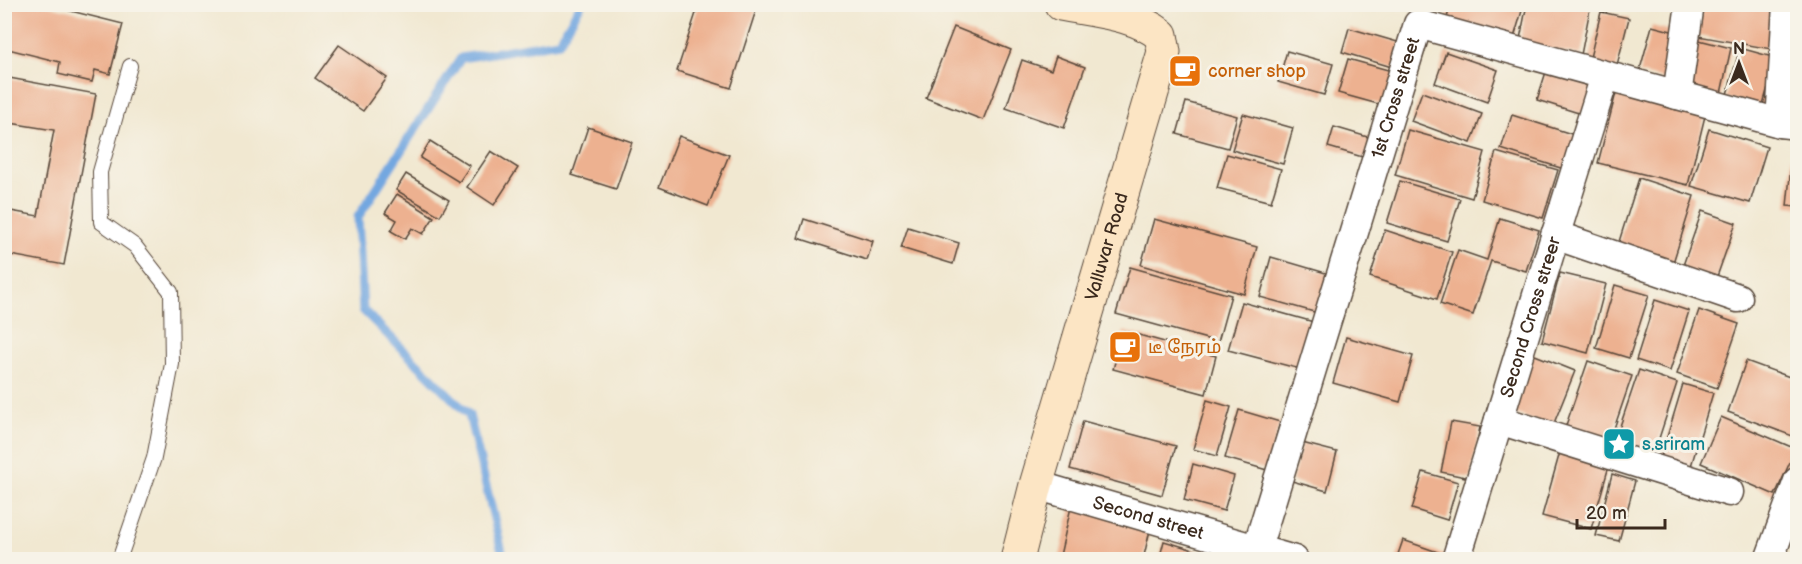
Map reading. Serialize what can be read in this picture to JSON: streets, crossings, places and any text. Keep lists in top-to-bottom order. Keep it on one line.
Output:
{"streets":{"main road":["Valluvar Road"],"street":["1st Cross street","Second Cross streer","Second street"]},"crossings":[["1st Cross street","Second Cross streer"],["1st Cross street","Second street"],["Valluvar Road","Second street"]],"places":{"cafe":["corner shop","டீ நேரம்"],"place":["s.sriram"]},"scale_bar":"20 m","north":"top"}
